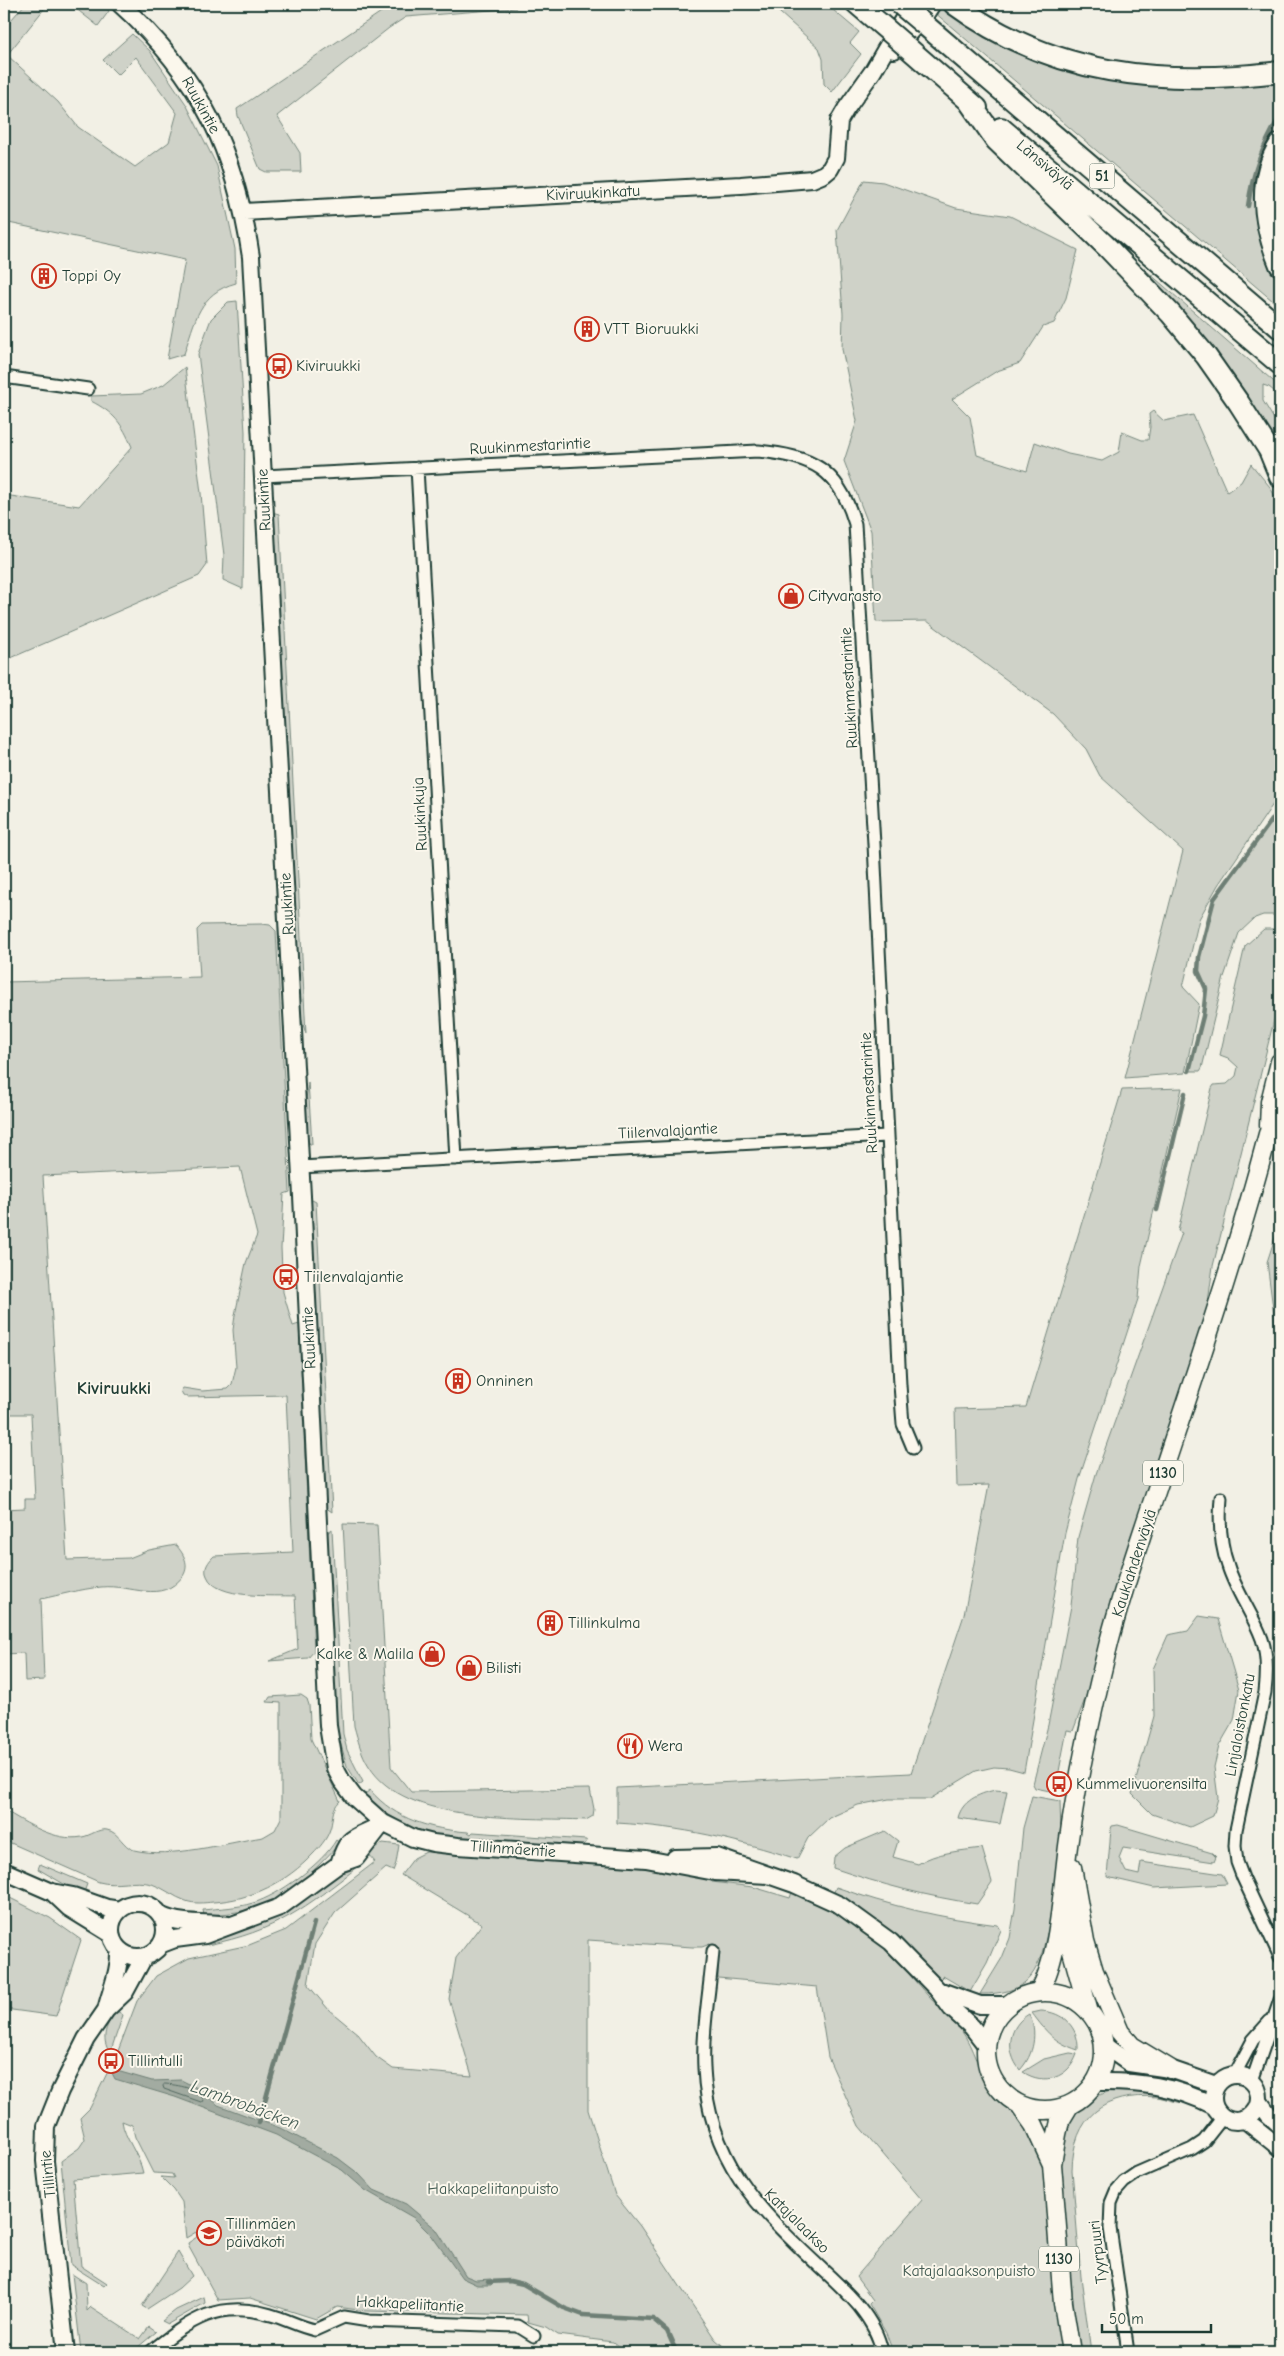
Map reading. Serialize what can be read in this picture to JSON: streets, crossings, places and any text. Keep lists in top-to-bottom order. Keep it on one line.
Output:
{"streets":{"highway":["Länsiväylä","51"],"main road":["1130","Kauklahdenväylä"],"street":["Ruukintie","Kiviruukinkatu","Ruukinmestarintie","Ruukinkuja","Tiilenvalajantie","Linjaloistonkatu","Tillinmäentie","Tillintie","Katajalaakso","Tyyrpuuri","Hakkapeliitantie"]},"crossings":[["Ruukintie","Kiviruukinkatu"],["Ruukintie","Ruukinmestarintie"],["Ruukintie","Tiilenvalajantie"],["Ruukintie","Tillinmäentie"],["Ruukinmestarintie","Ruukinkuja"],["Ruukinmestarintie","Tiilenvalajantie"],["Ruukinkuja","Tiilenvalajantie"],["1130","Kauklahdenväylä"],["1130","Tillinmäentie"],["Kauklahdenväylä","Tillinmäentie"]],"districts":["Kiviruukki"],"water":["Lambrobäcken"],"parks":["Hakkapeliitanpuisto","Katajalaaksonpuisto"],"places":{"building":["Toppi Oy","VTT Bioruukki","Onninen","Tillinkulma"],"bus stop":["Kiviruukki","Tiilenvalajantie","Kummelivuorensilta","Tillintulli"],"shop":["Cityvarasto","Kalke & Malila","Bilisti"],"restaurant":["Wera"],"school or university":["Tillinmäen päiväkoti"]},"scale_bar":"50 m"}
